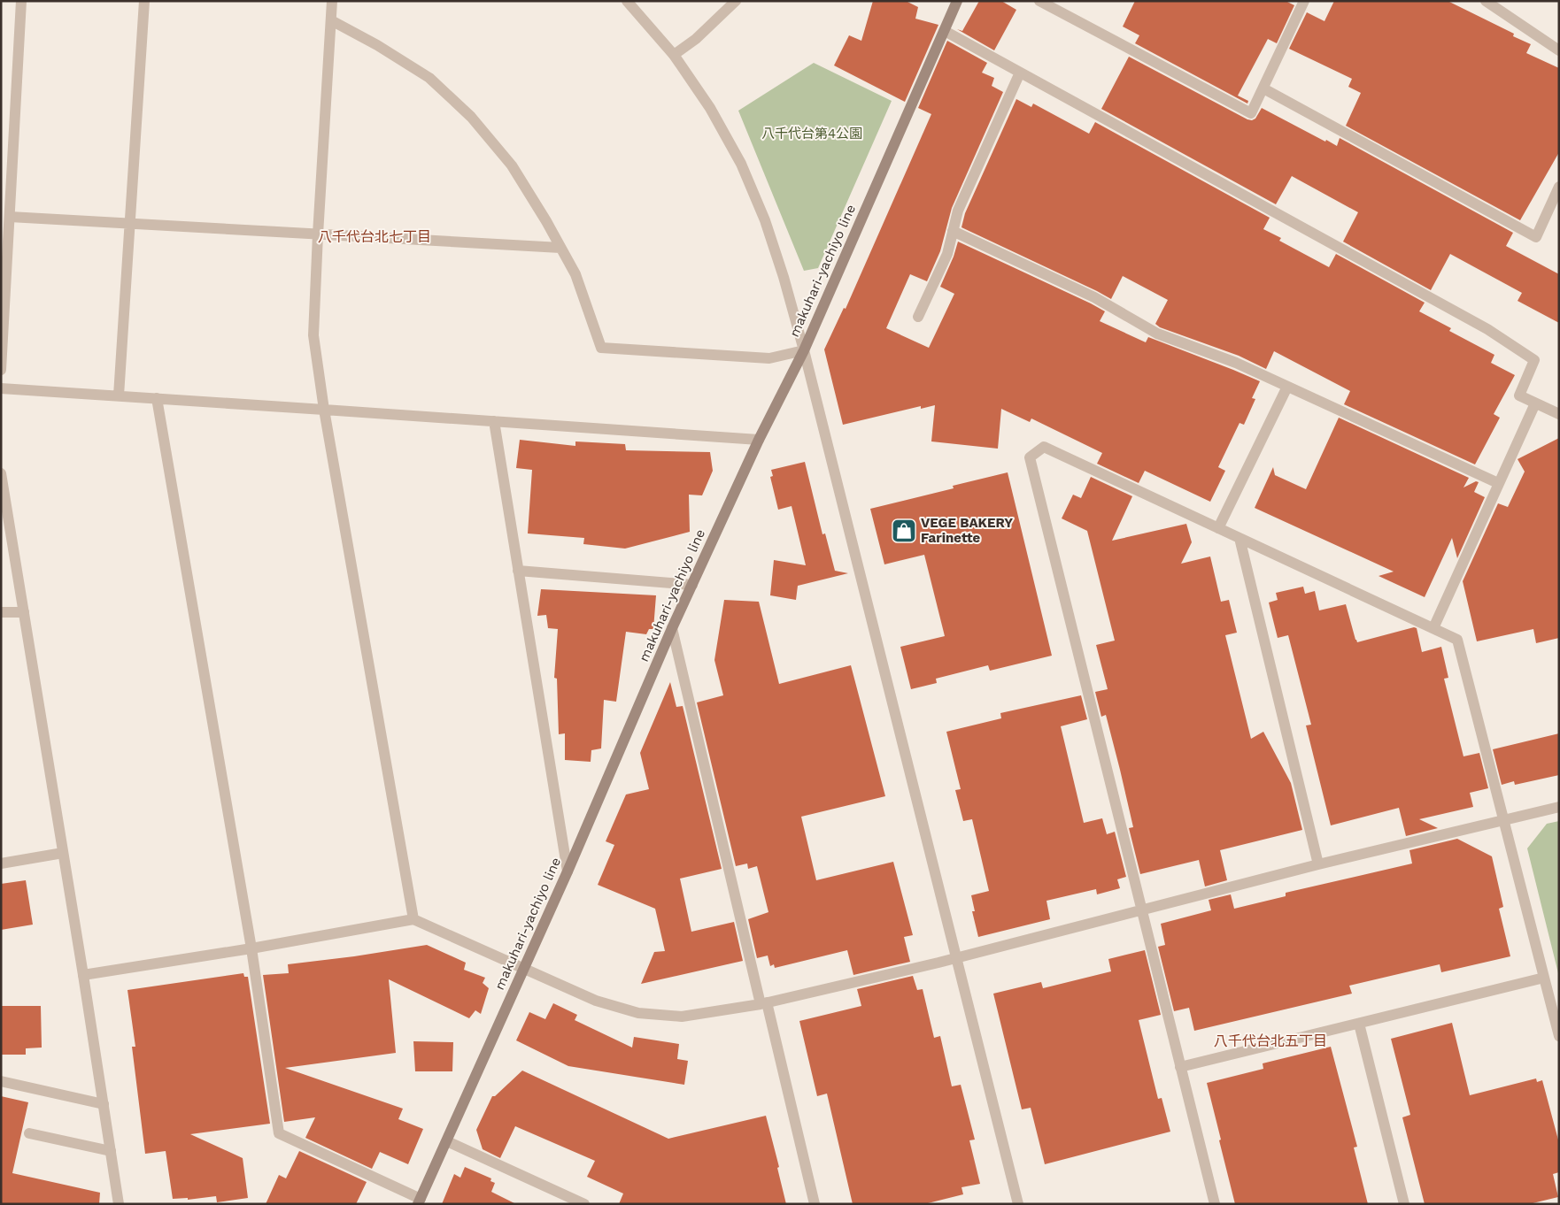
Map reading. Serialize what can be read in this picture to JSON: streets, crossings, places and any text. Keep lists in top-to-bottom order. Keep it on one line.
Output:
{"streets":{"main road":["makuhari-yachiyo line"]},"districts":["八千代台北七丁目","八千代台北五丁目"],"parks":["八千代台第4公園"],"places":{"shop":["VEGE BAKERY Farinette"]}}
